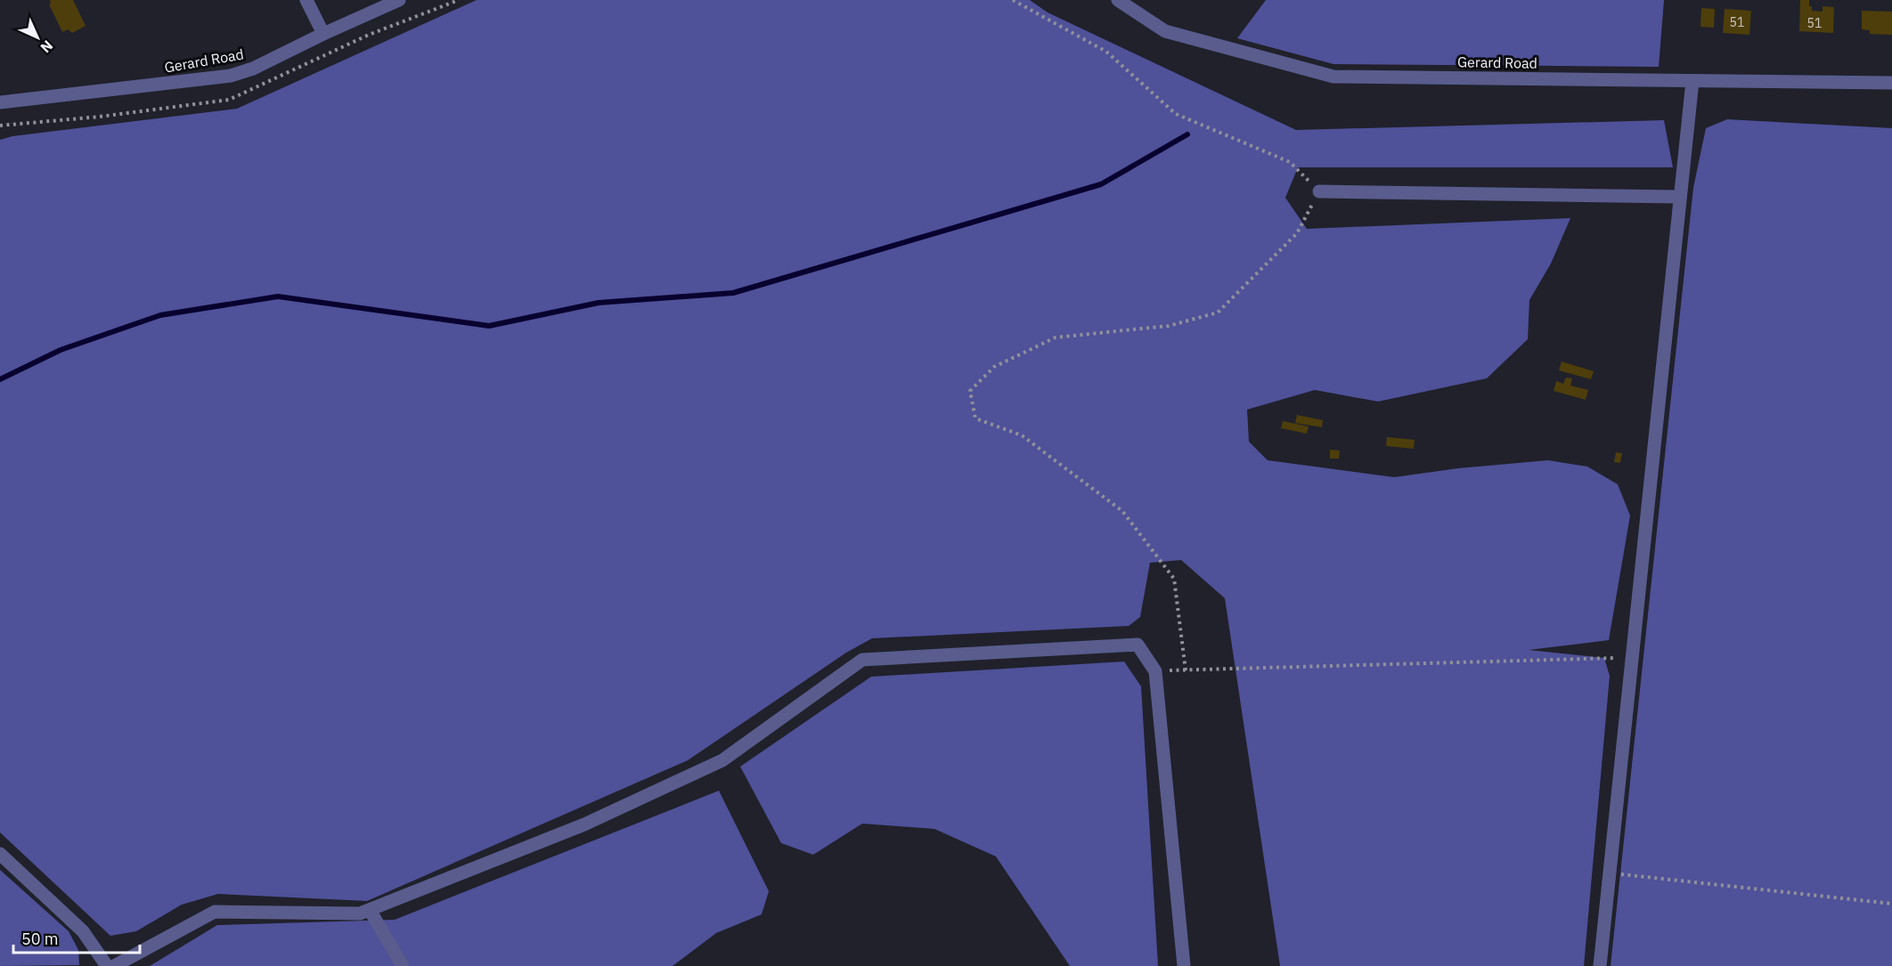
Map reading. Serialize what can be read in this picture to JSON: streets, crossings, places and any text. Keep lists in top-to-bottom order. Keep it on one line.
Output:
{"streets":{"street":["Gerard Road"]},"house_numbers":["51","51"],"scale_bar":"50 m","north":"bottom right"}
